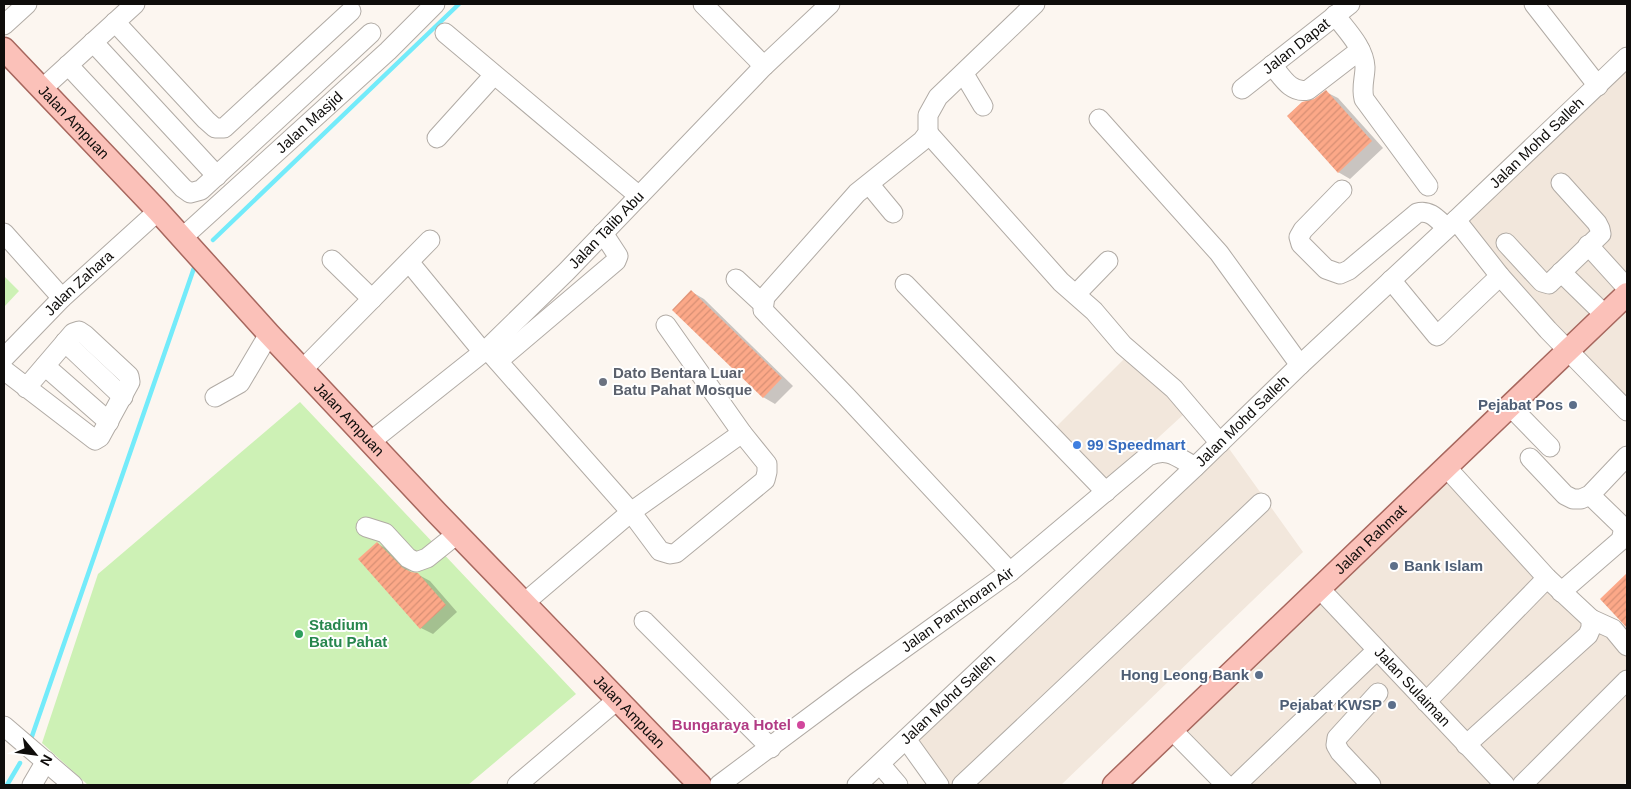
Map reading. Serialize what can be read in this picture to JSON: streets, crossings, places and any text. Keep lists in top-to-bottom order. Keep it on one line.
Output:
{"streets":{"main road":["Jalan Ampuan","Jalan Rahmat"],"street":["Jalan Dapat","Jalan Masjid","Jalan Mohd Salleh","Jalan Talib Abu","Jalan Zahara","Jalan Panchoran Air","Jalan Sulaiman"]},"crossings":[["Jalan Masjid","Jalan Ampuan"],["Jalan Ampuan","Jalan Talib Abu"],["Jalan Ampuan","Jalan Zahara"],["Jalan Mohd Salleh","Jalan Panchoran Air"],["Jalan Rahmat","Jalan Sulaiman"]],"places":["Dato Bentara Luar Batu Pahat Mosque","Pejabat Pos","99 Speedmart","Bank Islam","Stadium Batu Pahat","Hong Leong Bank","Pejabat KWSP","Bungaraya Hotel"],"north":"bottom right"}
